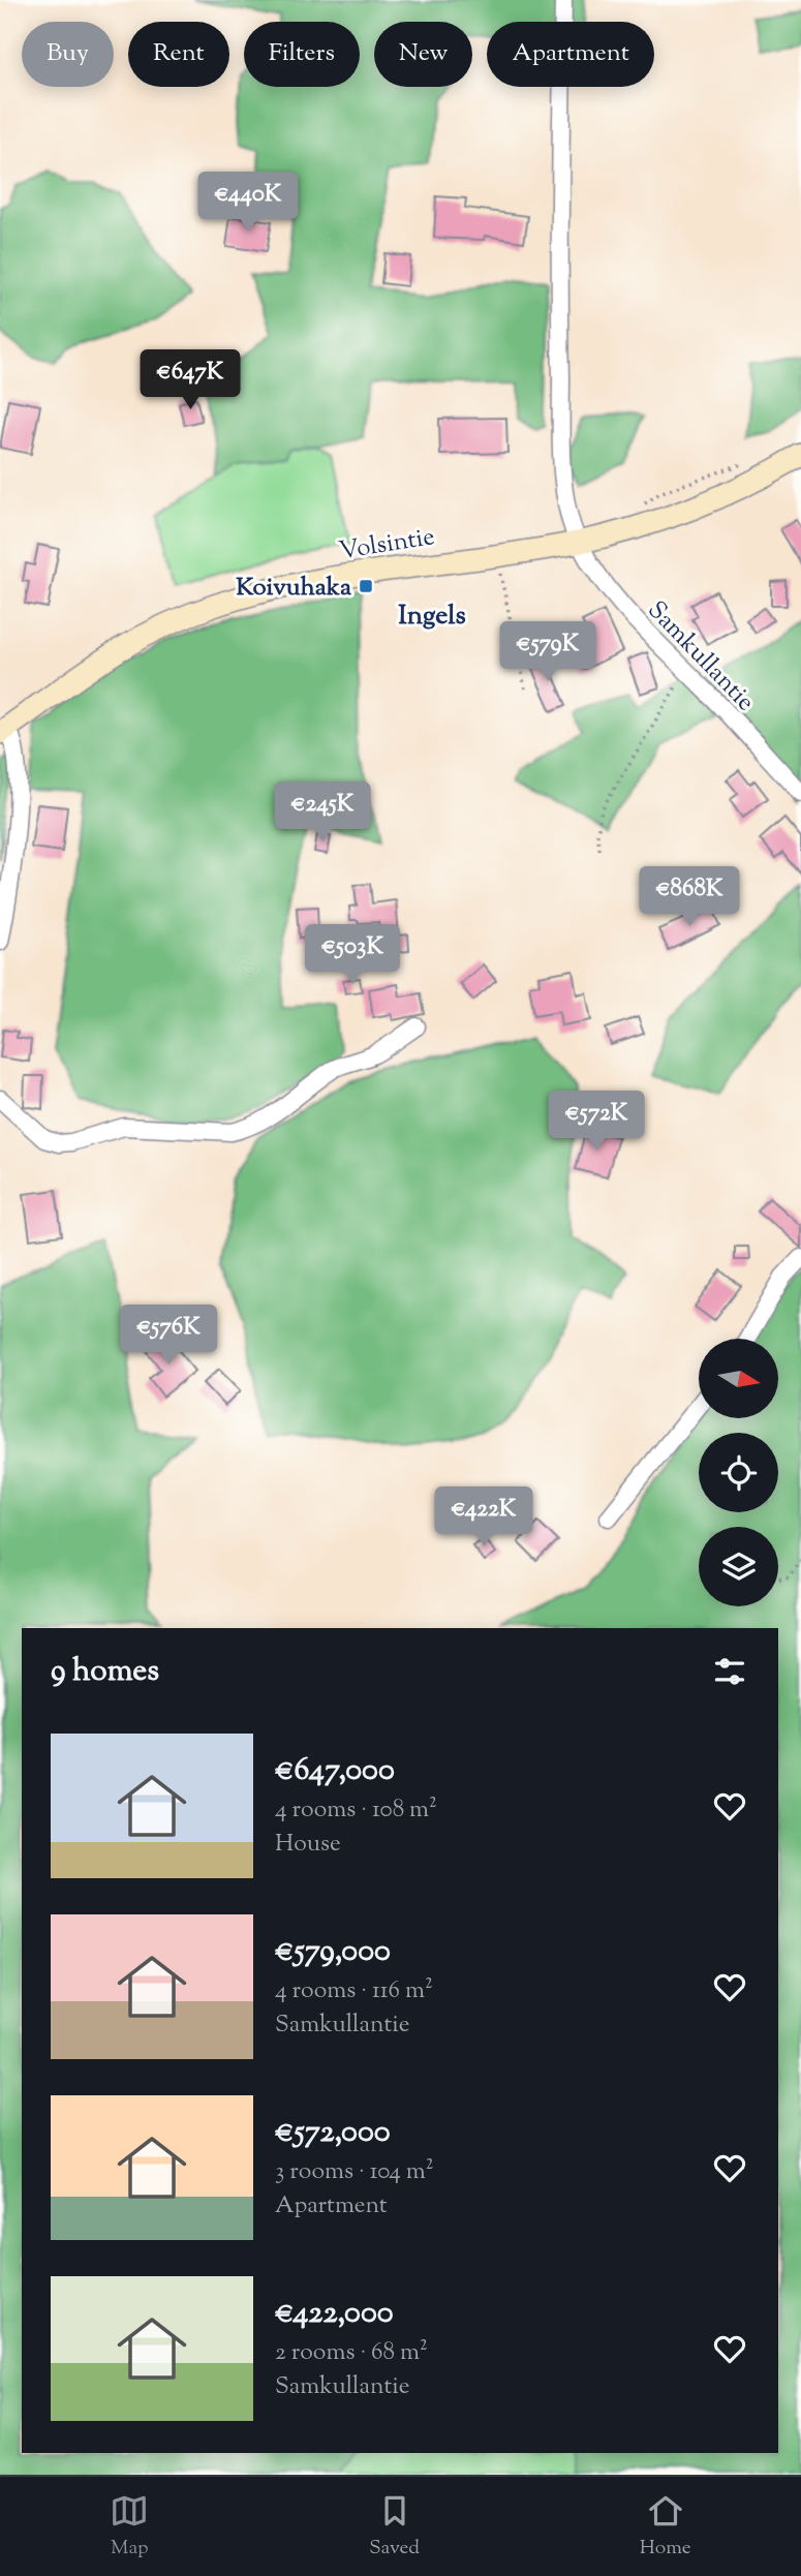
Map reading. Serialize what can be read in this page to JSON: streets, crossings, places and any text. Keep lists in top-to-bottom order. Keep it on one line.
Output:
{"streets":{"street":["Volsintie","Samkullantie"]},"crossings":[["Volsintie","Samkullantie"]],"districts":["Ingels"],"places":{"transit":["Koivuhaka"]},"north":"right","page":{"chip":["Buy","Rent","Filters","New","Apartment"],"price":["€440K","€647K","€579K","€245K","€868K","€503K","€572K","€576K","€422K"],"heading":"9 homes","list":[{"name":"€647,000","note":"4 rooms · 108 m² · House"},{"name":"€579,000","note":"4 rooms · 116 m² · Samkullantie"},{"name":"€572,000","note":"3 rooms · 104 m² · Apartment"},{"name":"€422,000","note":"2 rooms · 68 m² · Samkullantie"}],"tabs":["Map","Saved","Home"]}}
